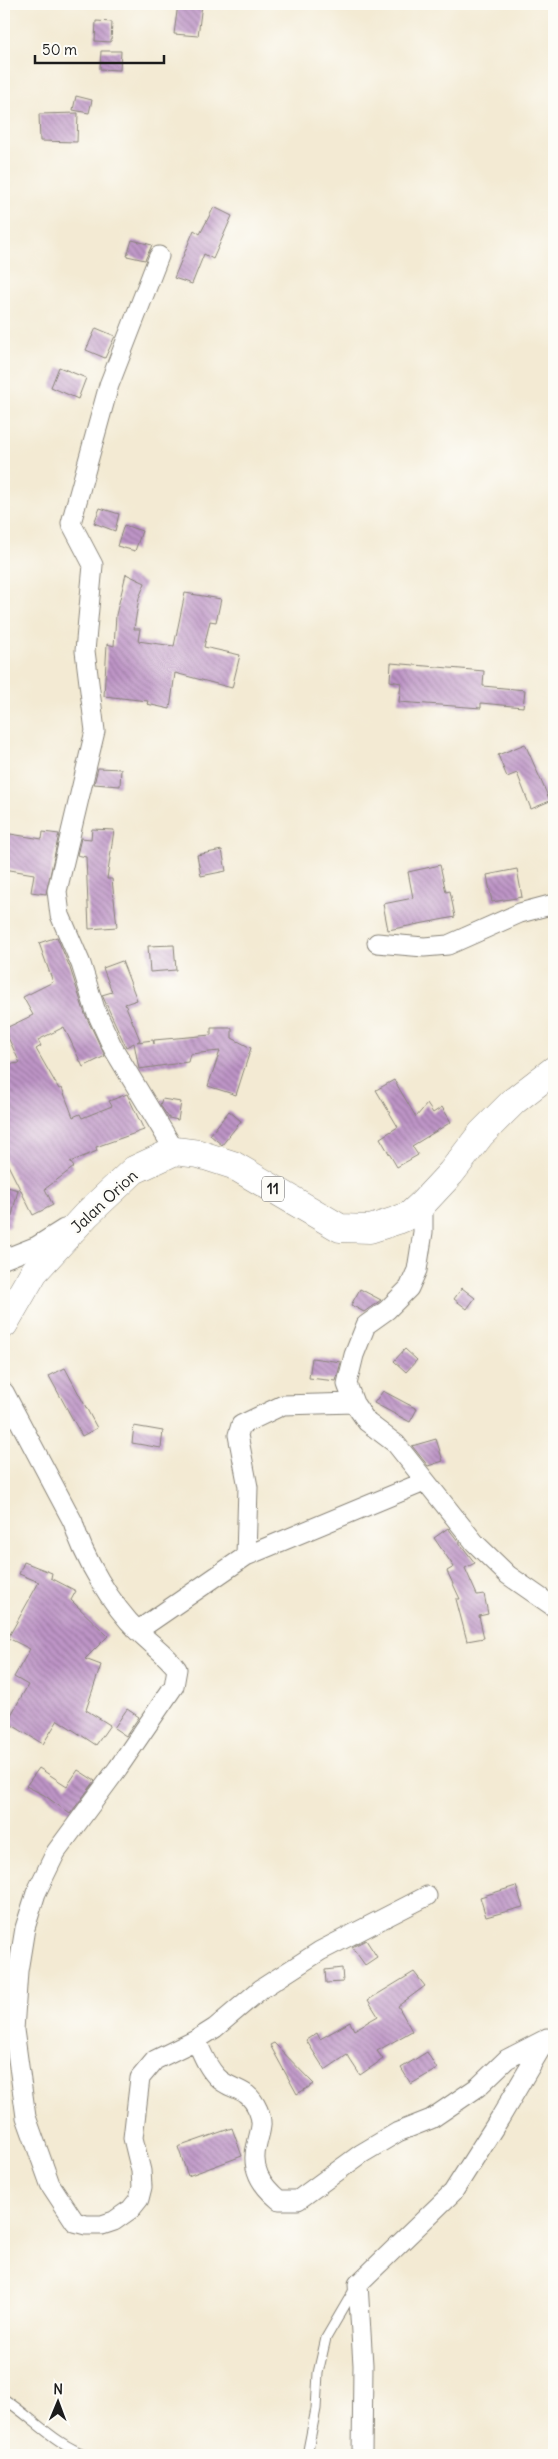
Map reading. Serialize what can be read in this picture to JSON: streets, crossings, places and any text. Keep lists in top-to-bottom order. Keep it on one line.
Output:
{"streets":{"highway":["11","Jalan Orion"]},"crossings":[["11","Jalan Orion"]],"scale_bar":"50 m","north":"top"}
